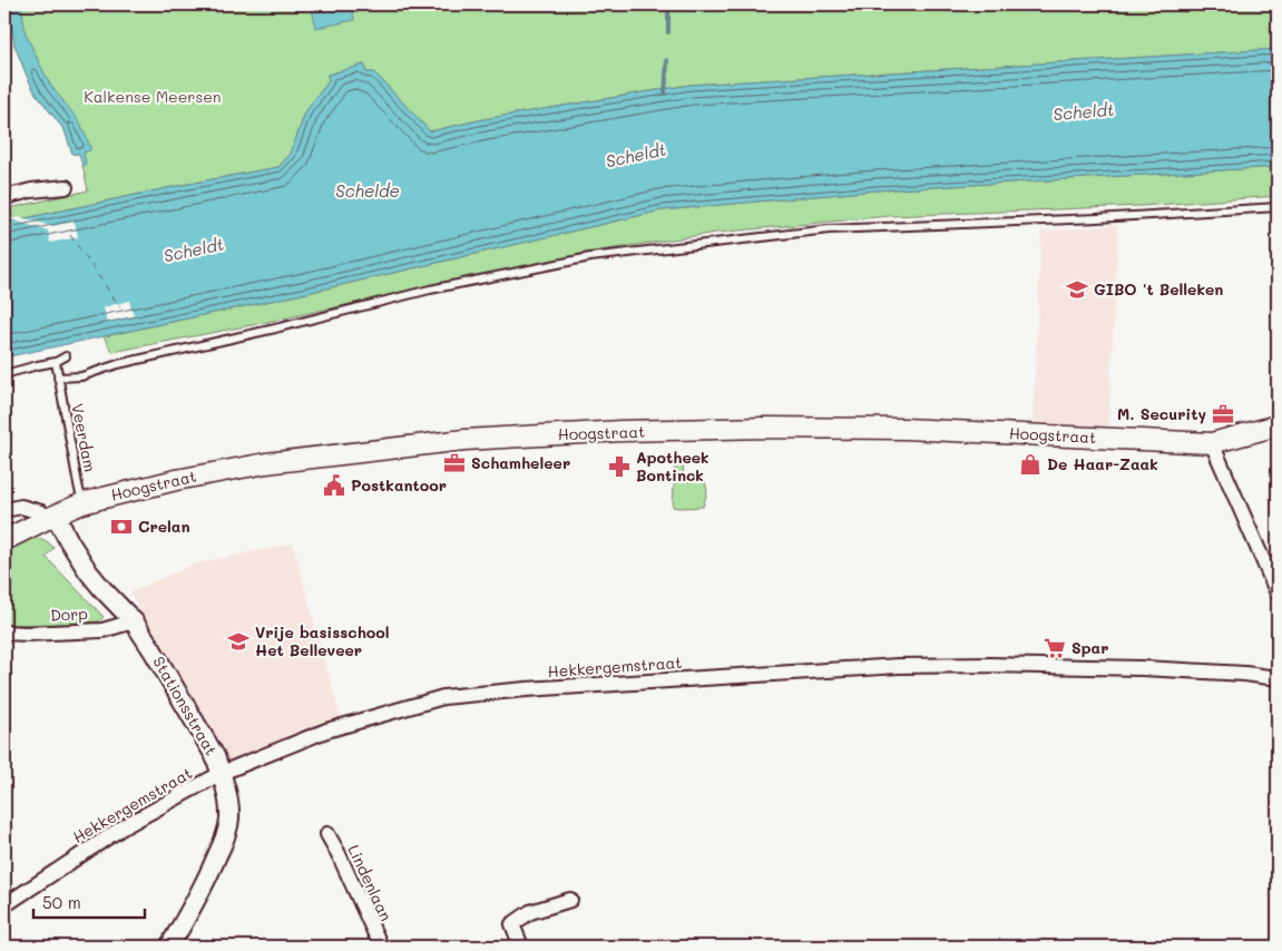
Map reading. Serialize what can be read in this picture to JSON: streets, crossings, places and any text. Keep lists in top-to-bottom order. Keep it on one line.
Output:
{"streets":{"main road":["Hoogstraat"],"street":["Dorp","Hekkergemstraat","Stationsstraat","Lindenlaan"],"lane":["Veerdam"]},"crossings":[["Hoogstraat","Veerdam"],["Hoogstraat","Stationsstraat"],["Dorp","Stationsstraat"],["Hekkergemstraat","Stationsstraat"]],"water":["Scheldt","Schelde"],"parks":["Kalkense Meersen"],"places":{"school or university":["GIBO 't Belleken","Vrije basisschool Het Belleveer"],"office":["M. Security","Schamheleer"],"shop":["De Haar-Zaak"],"pharmacy":["Apotheek Bontinck"],"public building":["Postkantoor"],"bank":["Crelan"],"supermarket":["Spar"]},"scale_bar":"50 m"}
